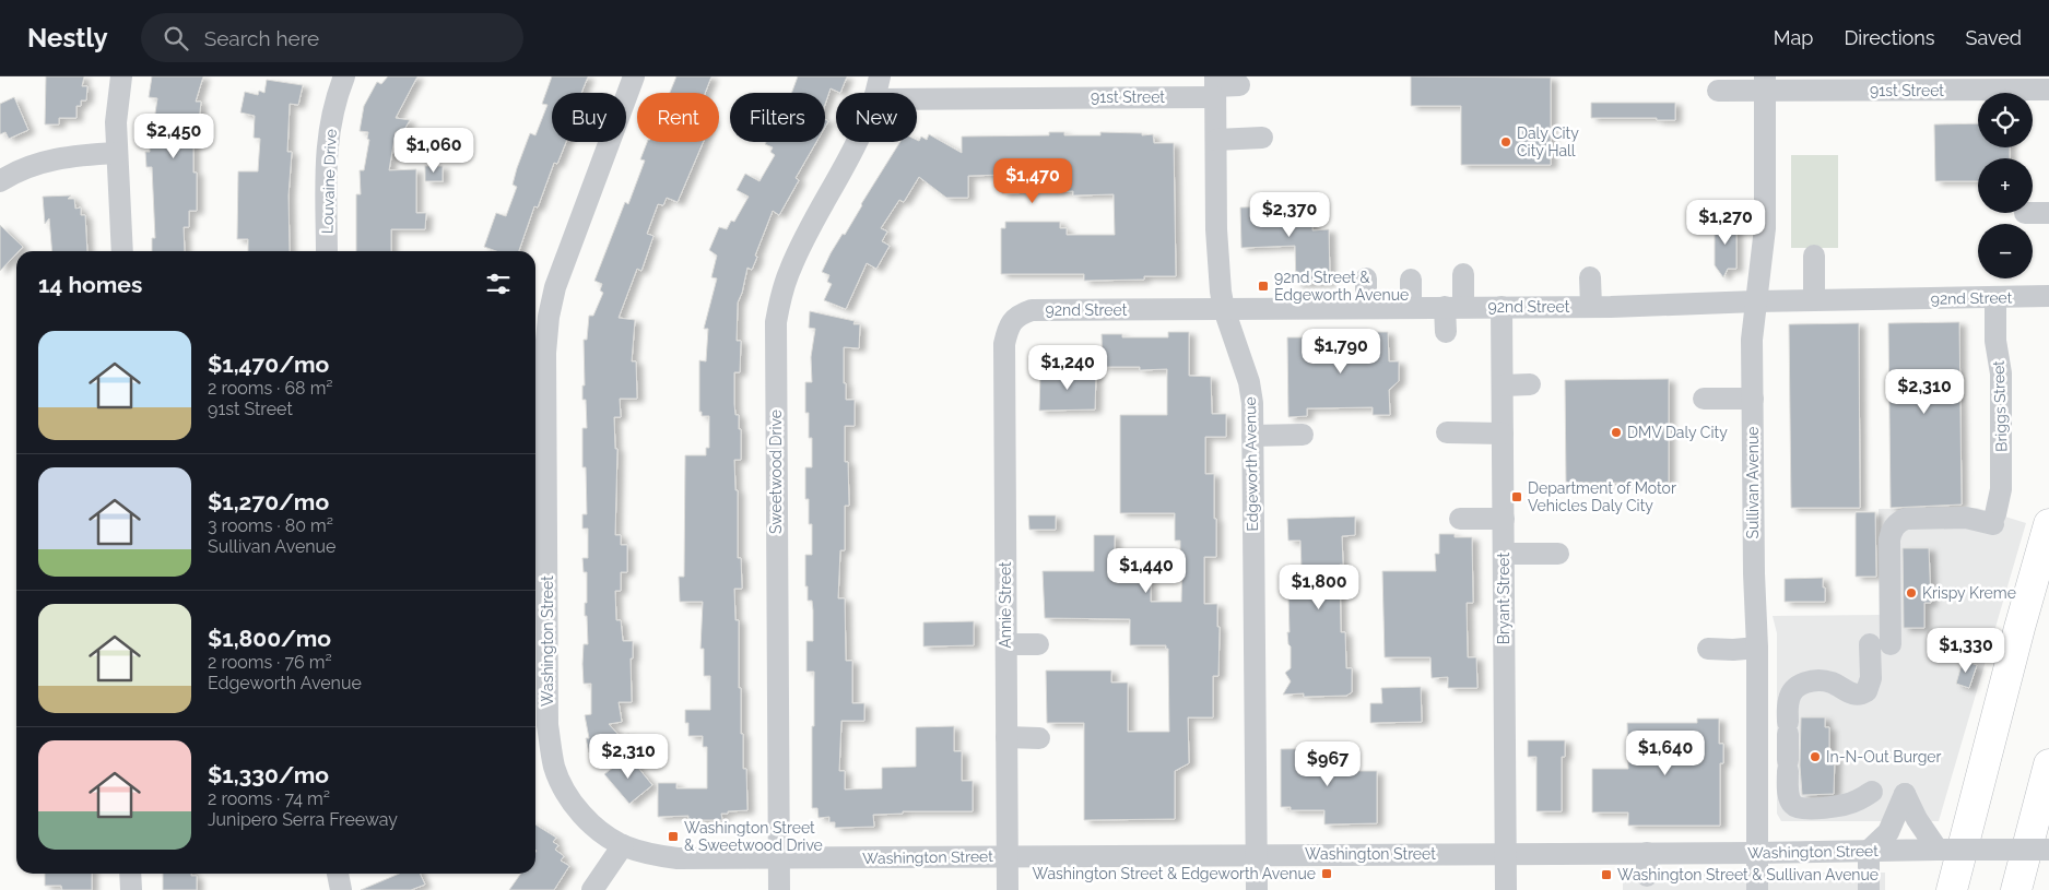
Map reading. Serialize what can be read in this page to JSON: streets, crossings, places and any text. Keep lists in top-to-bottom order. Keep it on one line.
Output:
{"streets":{"street":["91st Street","Louvaine Drive","92nd Street","Briggs Street","Edgeworth Avenue","Sweetwood Drive","Sullivan Avenue","Bryant Street","Annie Street","Washington Street"]},"crossings":[["91st Street","Edgeworth Avenue"],["91st Street","Sullivan Avenue"],["92nd Street","Briggs Street"],["92nd Street","Edgeworth Avenue"],["92nd Street","Sullivan Avenue"],["92nd Street","Bryant Street"],["92nd Street","Annie Street"],["Edgeworth Avenue","Washington Street"],["Sweetwood Drive","Washington Street"],["Sullivan Avenue","Washington Street"],["Bryant Street","Washington Street"],["Annie Street","Washington Street"]],"places":{"other":["Daly City City Hall","DMV Daly City","Krispy Kreme","In-N-Out Burger"],"transit":["92nd Street & Edgeworth Avenue","Department of Motor Vehicles Daly City","Washington Street & Sweetwood Drive","Washington Street & Edgeworth Avenue","Washington Street & Sullivan Avenue"]},"page":{"header":"Nestly","search":"Search here","nav":["Map","Directions","Saved"],"map_buttons":["+","−"],"chip":["Buy","Rent","Filters","New"],"price":["$2,450","$1,060","$1,470","$2,370","$1,270","$1,790","$1,240","$2,310","$1,440","$1,800","$1,330","$1,640","$2,310","$967"],"heading":"14 homes","list":[{"name":"$1,470/mo","note":"2 rooms · 68 m² · 91st Street"},{"name":"$1,270/mo","note":"3 rooms · 80 m² · Sullivan Avenue"},{"name":"$1,800/mo","note":"2 rooms · 76 m² · Edgeworth Avenue"},{"name":"$1,330/mo","note":"2 rooms · 74 m² · Junipero Serra Freeway"}]}}
